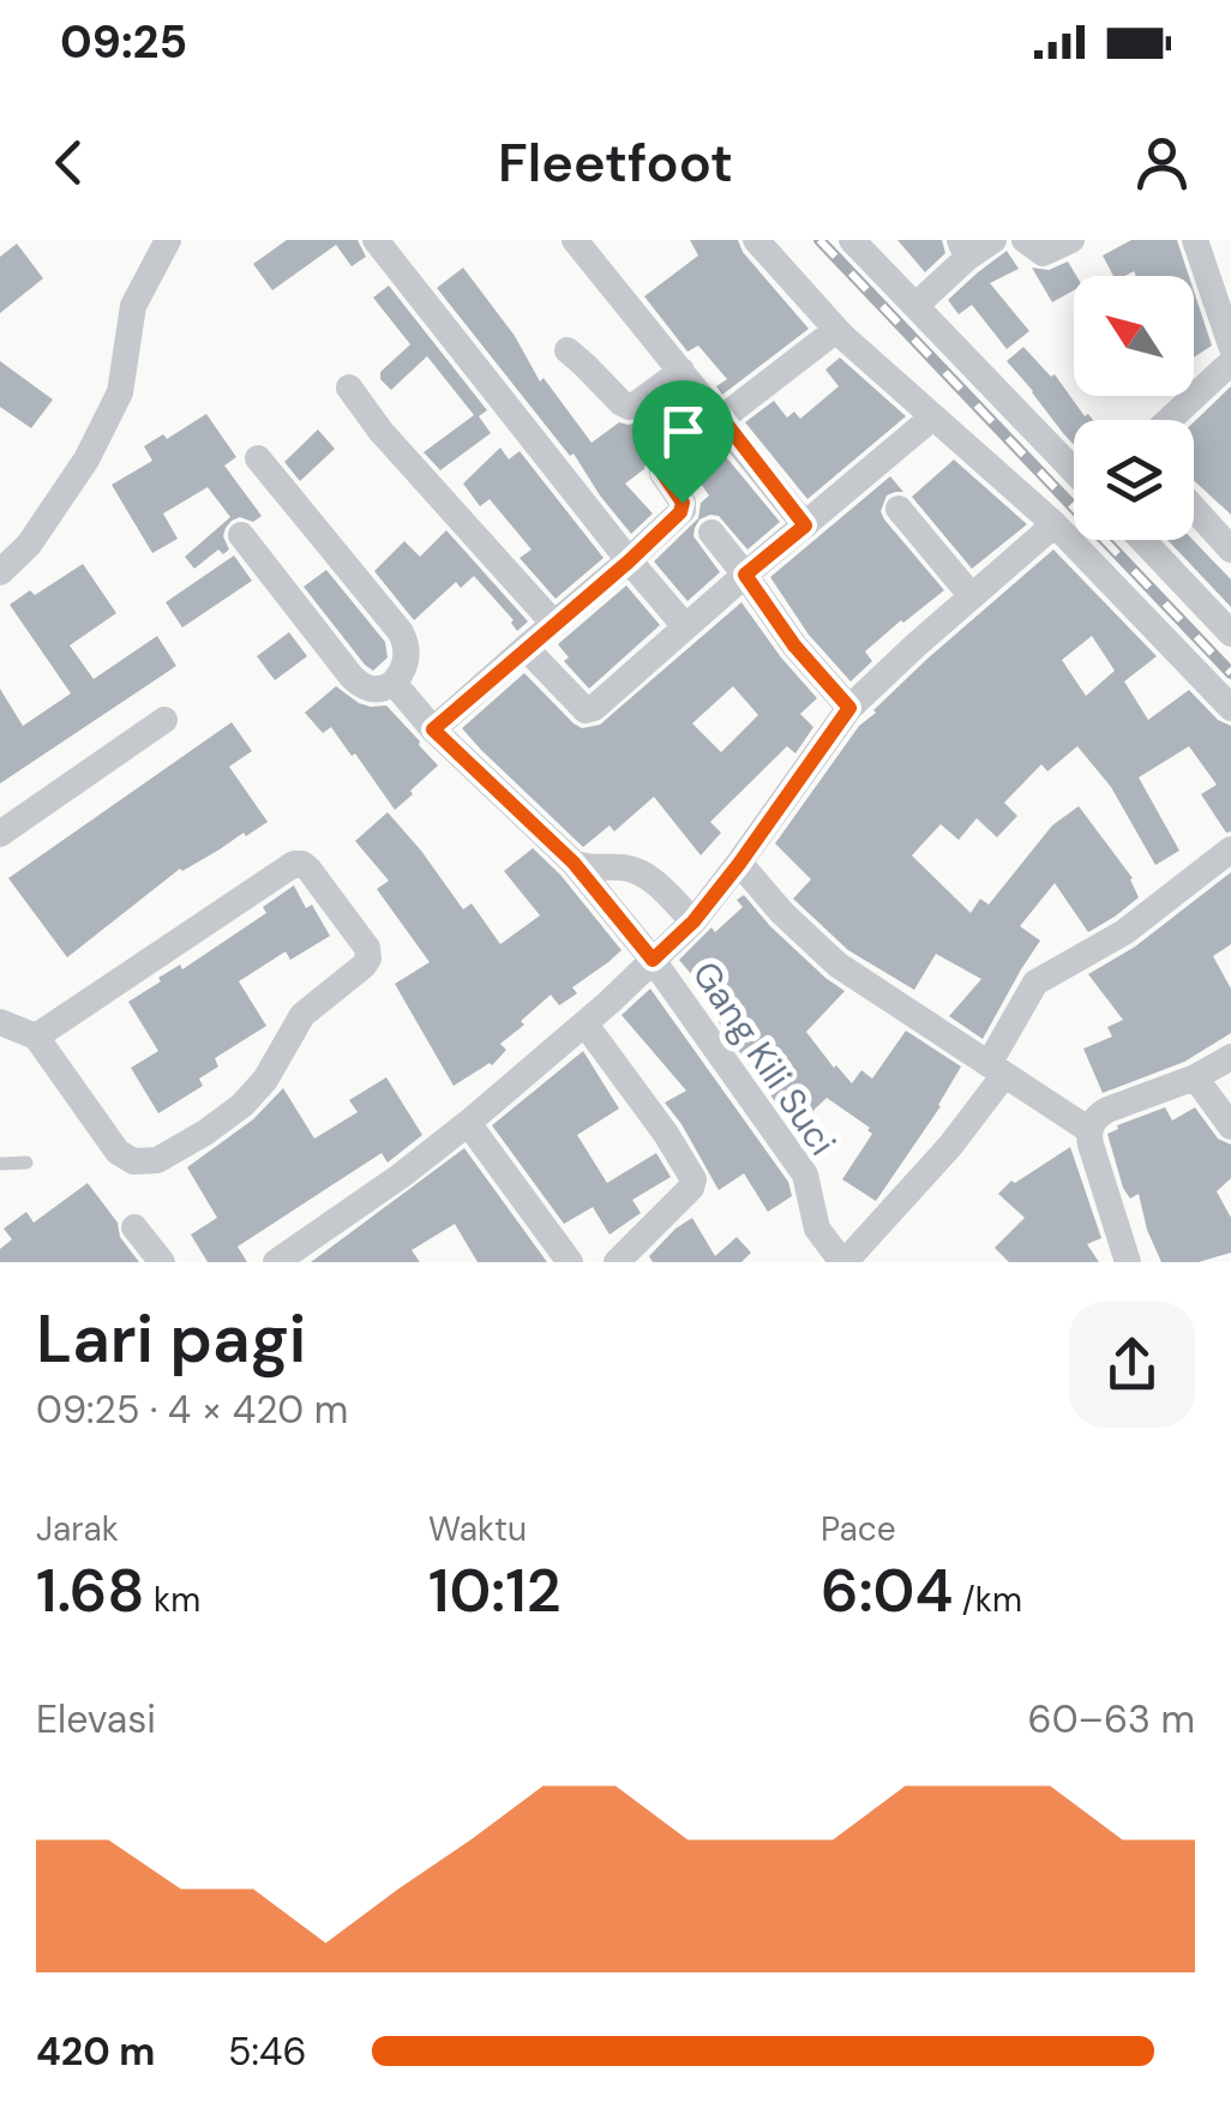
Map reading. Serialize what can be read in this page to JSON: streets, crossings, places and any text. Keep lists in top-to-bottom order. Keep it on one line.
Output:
{"streets":{"street":["Gang Kili Suci"]},"north":"top left","page":{"status":"09:25","header":"Fleetfoot","heading":["Lari pagi","09:25 · 4 × 420 m"],"stats":[["Jarak","1.68 km"],["Waktu","10:12"],["Pace","6:04 /km"]],"chart":["Elevasi","60–63 m"],"list":[{"name":"420 m","note":"5:46"}]}}
